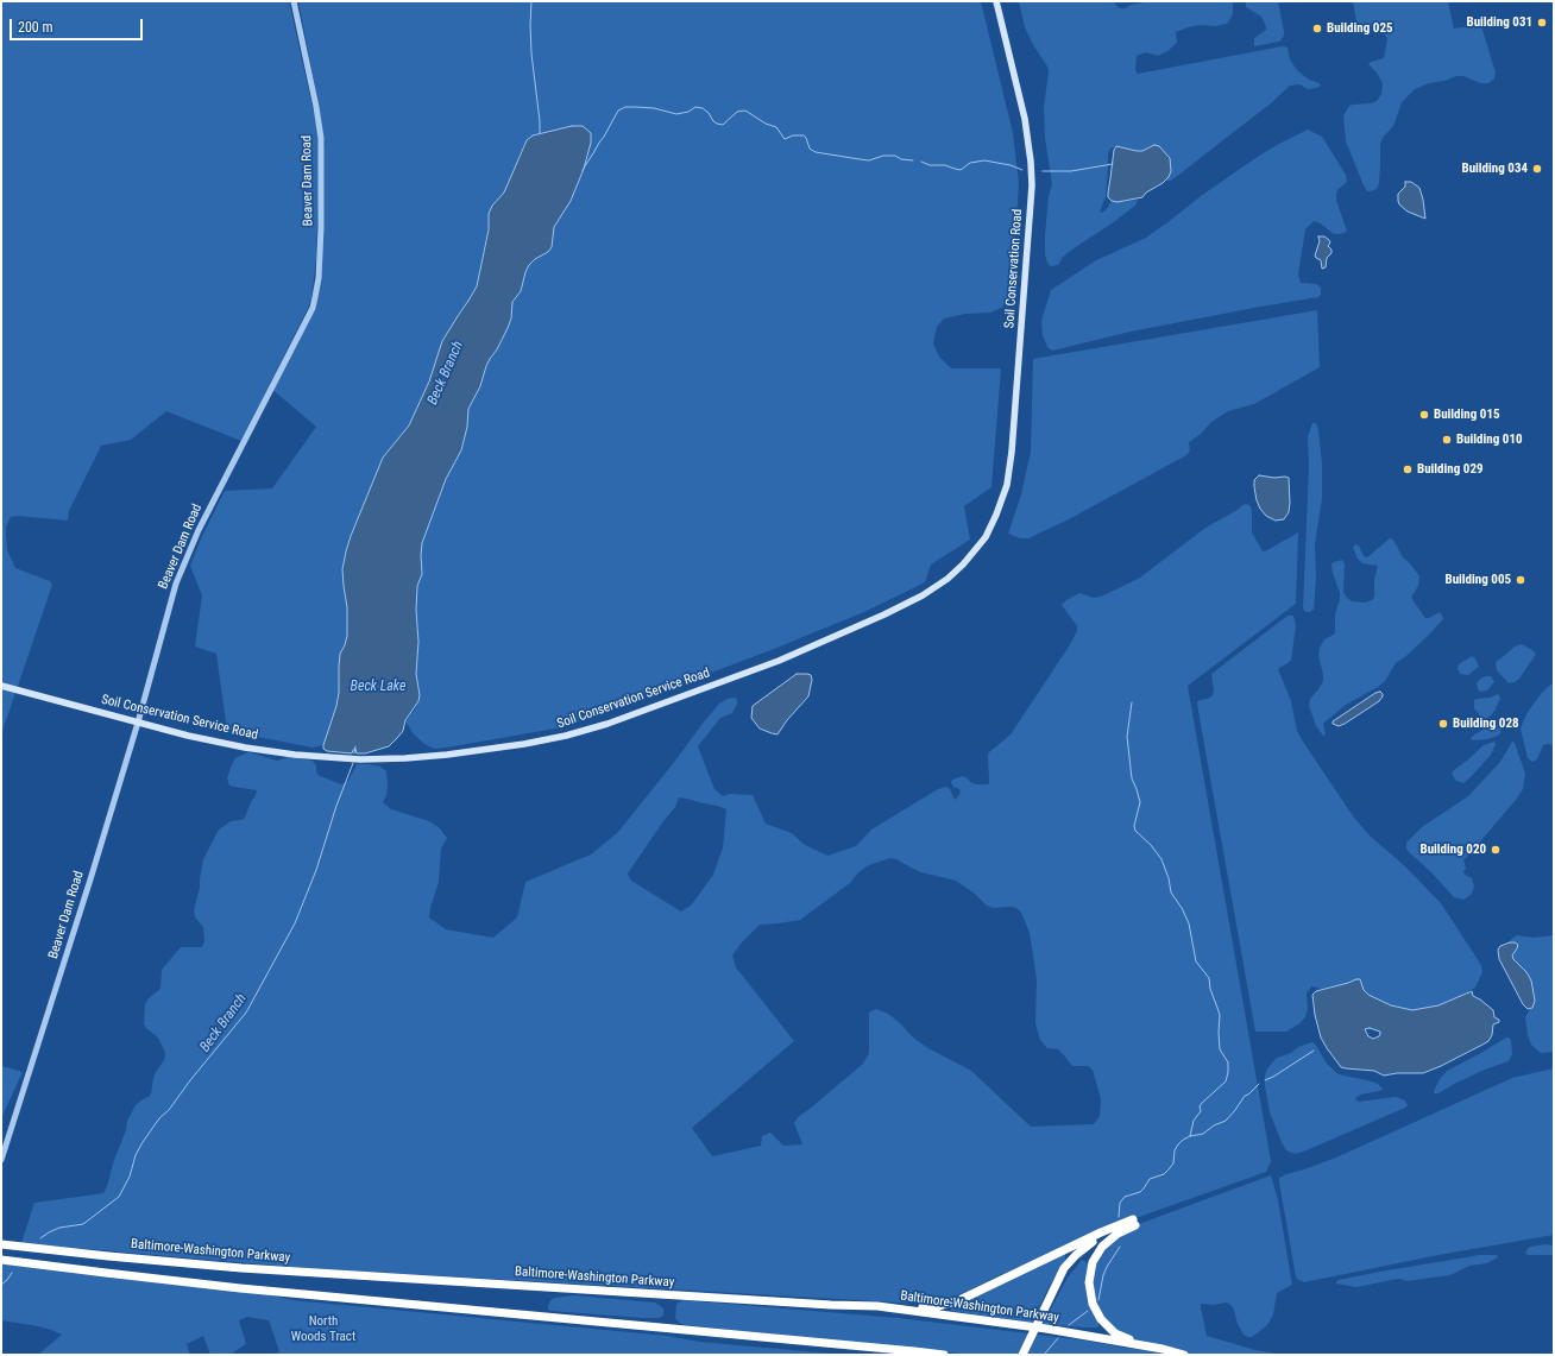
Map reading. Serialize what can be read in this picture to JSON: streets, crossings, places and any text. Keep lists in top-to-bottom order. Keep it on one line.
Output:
{"streets":{"highway":["Baltimore-Washington Parkway"],"main road":["Soil Conservation Road","Soil Conservation Service Road"],"street":["Beaver Dam Road"]},"crossings":[["Beaver Dam Road","Soil Conservation Service Road"],["Soil Conservation Road","Soil Conservation Service Road"]],"water":["Beck Branch","Beck Lake"],"parks":["North Woods Tract"],"places":["Building 031","Building 025","Building 034","Building 015","Building 010","Building 029","Building 005","Building 028","Building 020"],"scale_bar":"200 m"}
